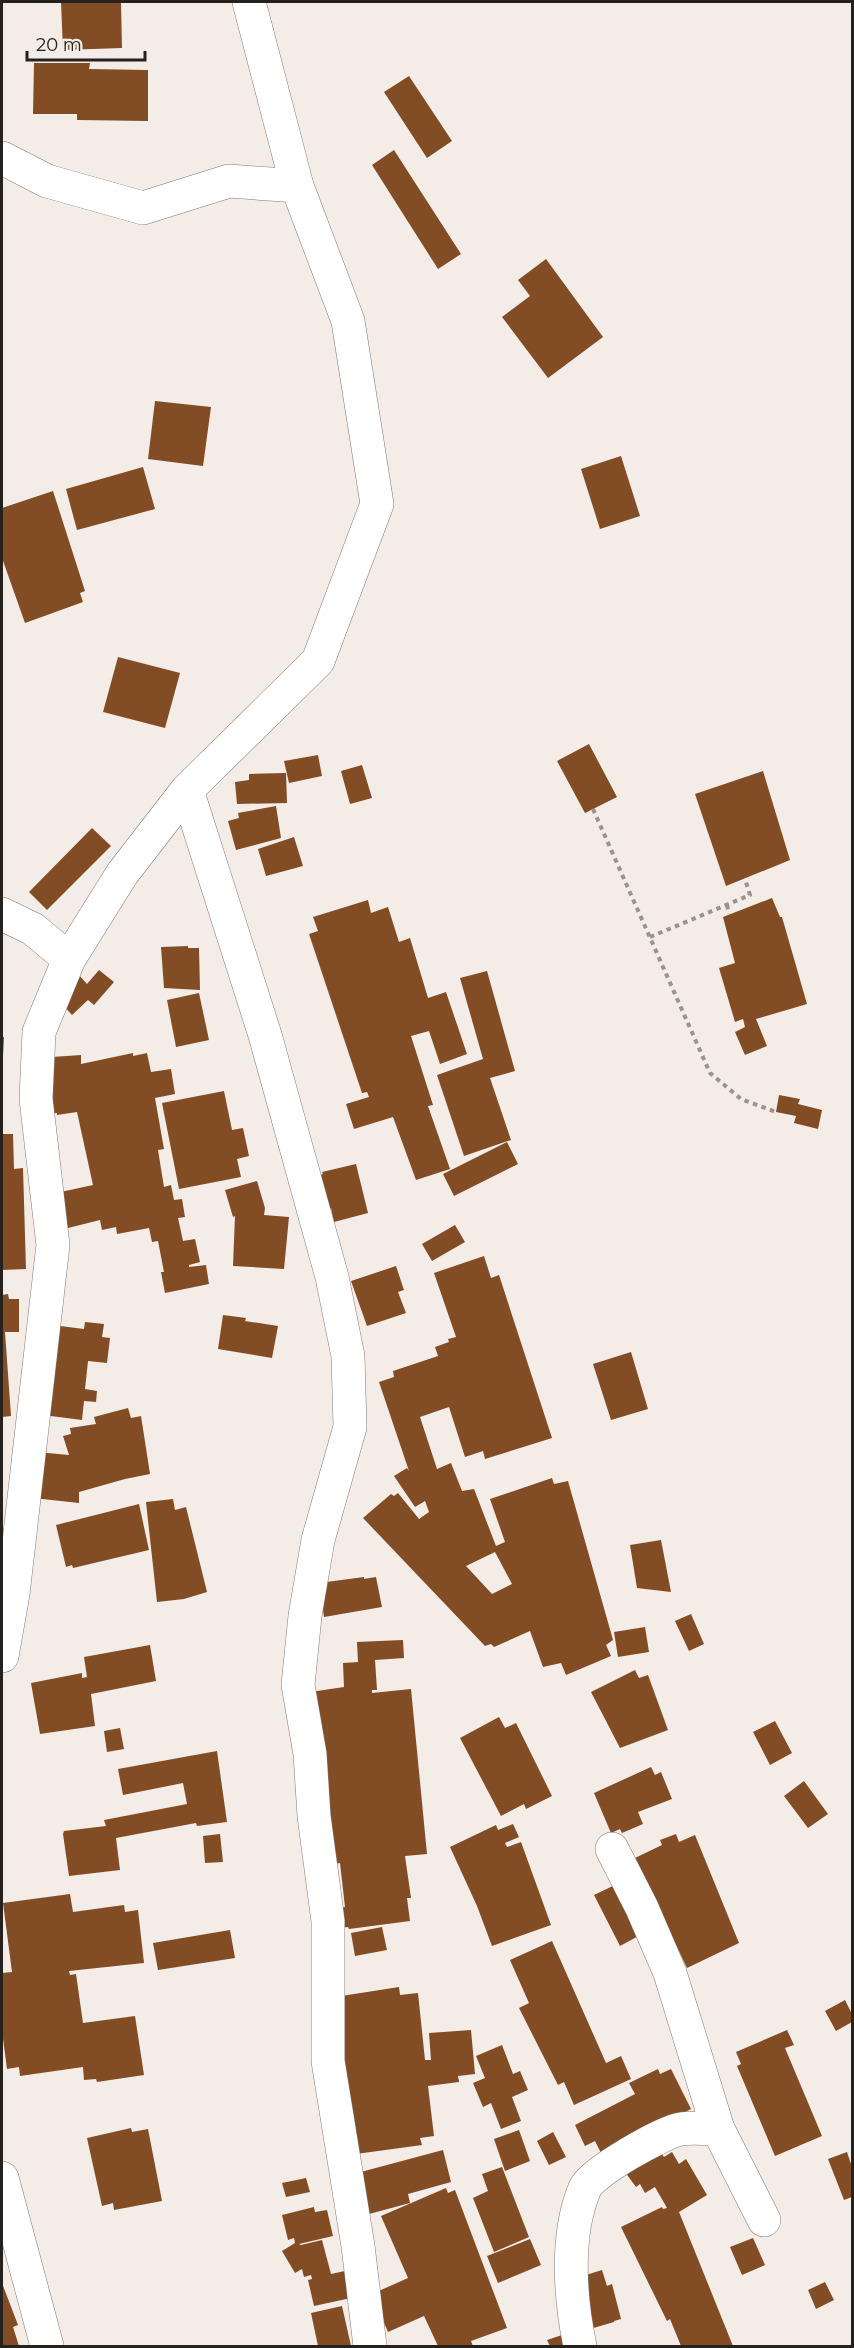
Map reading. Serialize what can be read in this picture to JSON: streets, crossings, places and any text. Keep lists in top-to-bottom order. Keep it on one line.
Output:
{"scale_bar":"20 m"}
